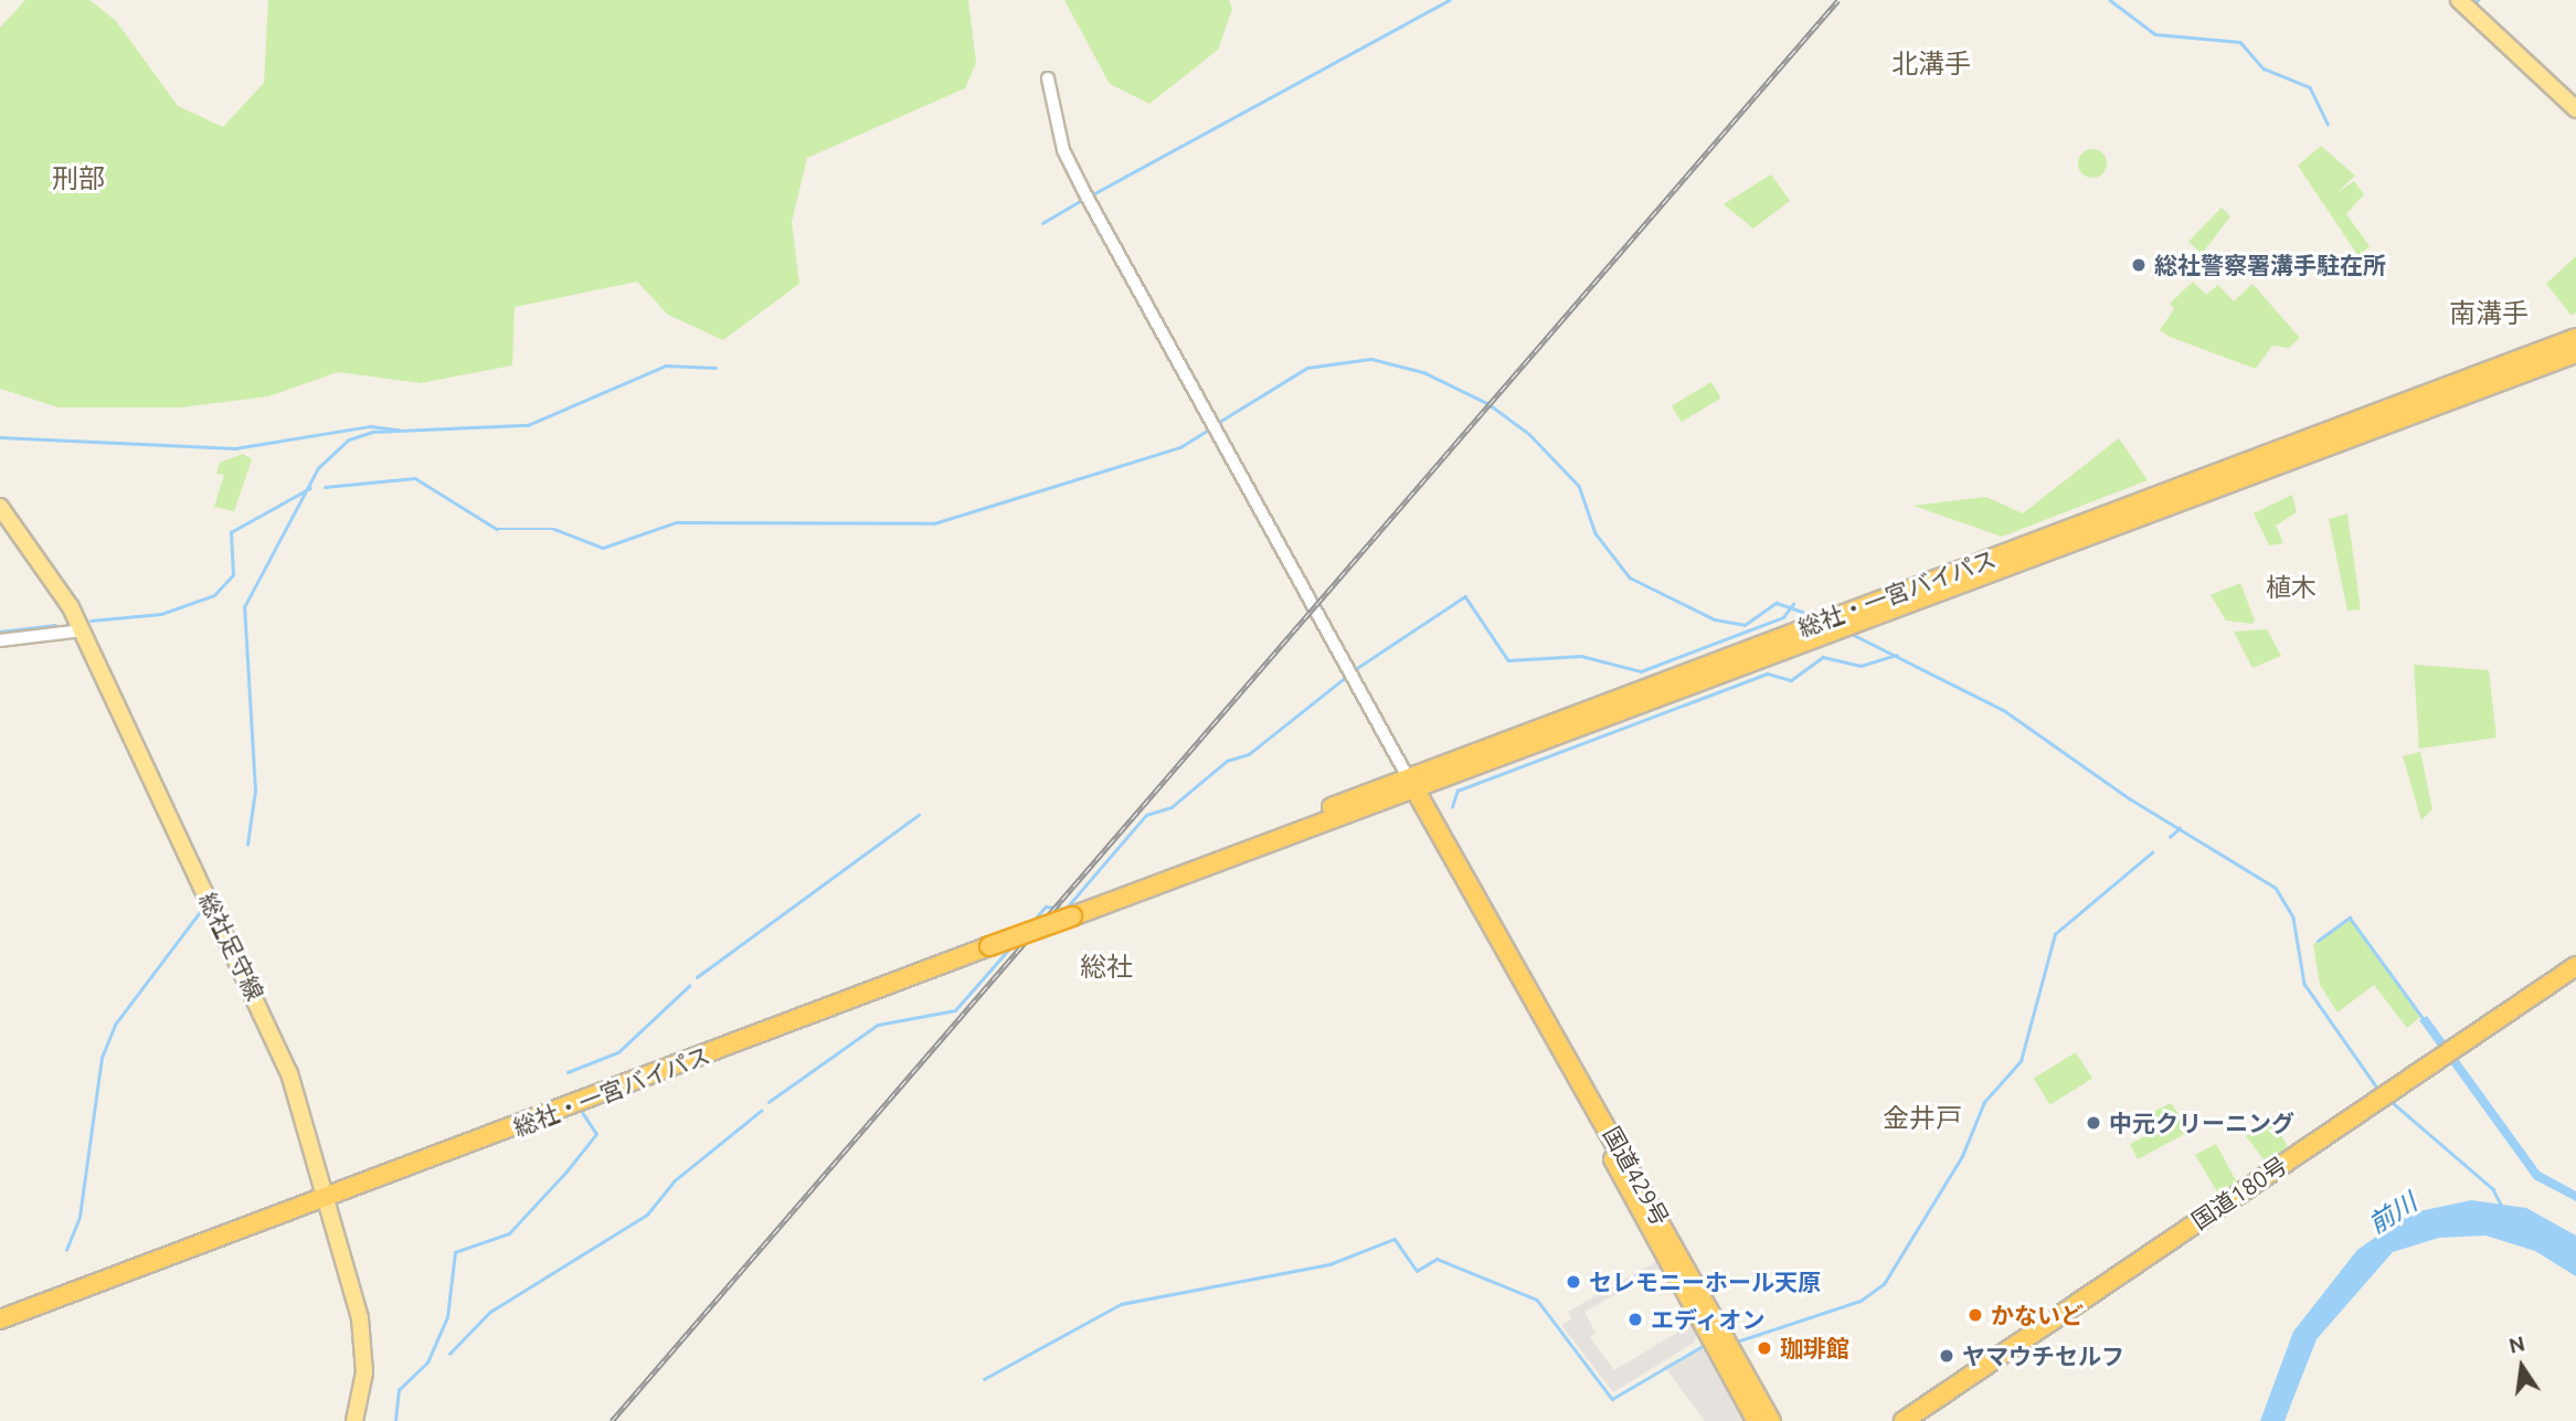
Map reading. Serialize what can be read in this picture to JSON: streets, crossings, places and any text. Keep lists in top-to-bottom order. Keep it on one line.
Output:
{"streets":{"highway":["総社・一宮バイパス","国道429号","国道180号"],"main road":["総社足守線"]},"crossings":[["総社・一宮バイパス","総社足守線"],["総社・一宮バイパス","国道429号"]],"districts":["北溝手","刑部","南溝手","植木","総社","金井戸"],"water":["前川"],"places":["総社警察署溝手駐在所","中元クリーニング","セレモニーホール天原","かないど","エディオン","珈琲館","ヤマウチセルフ"],"north":"top"}
